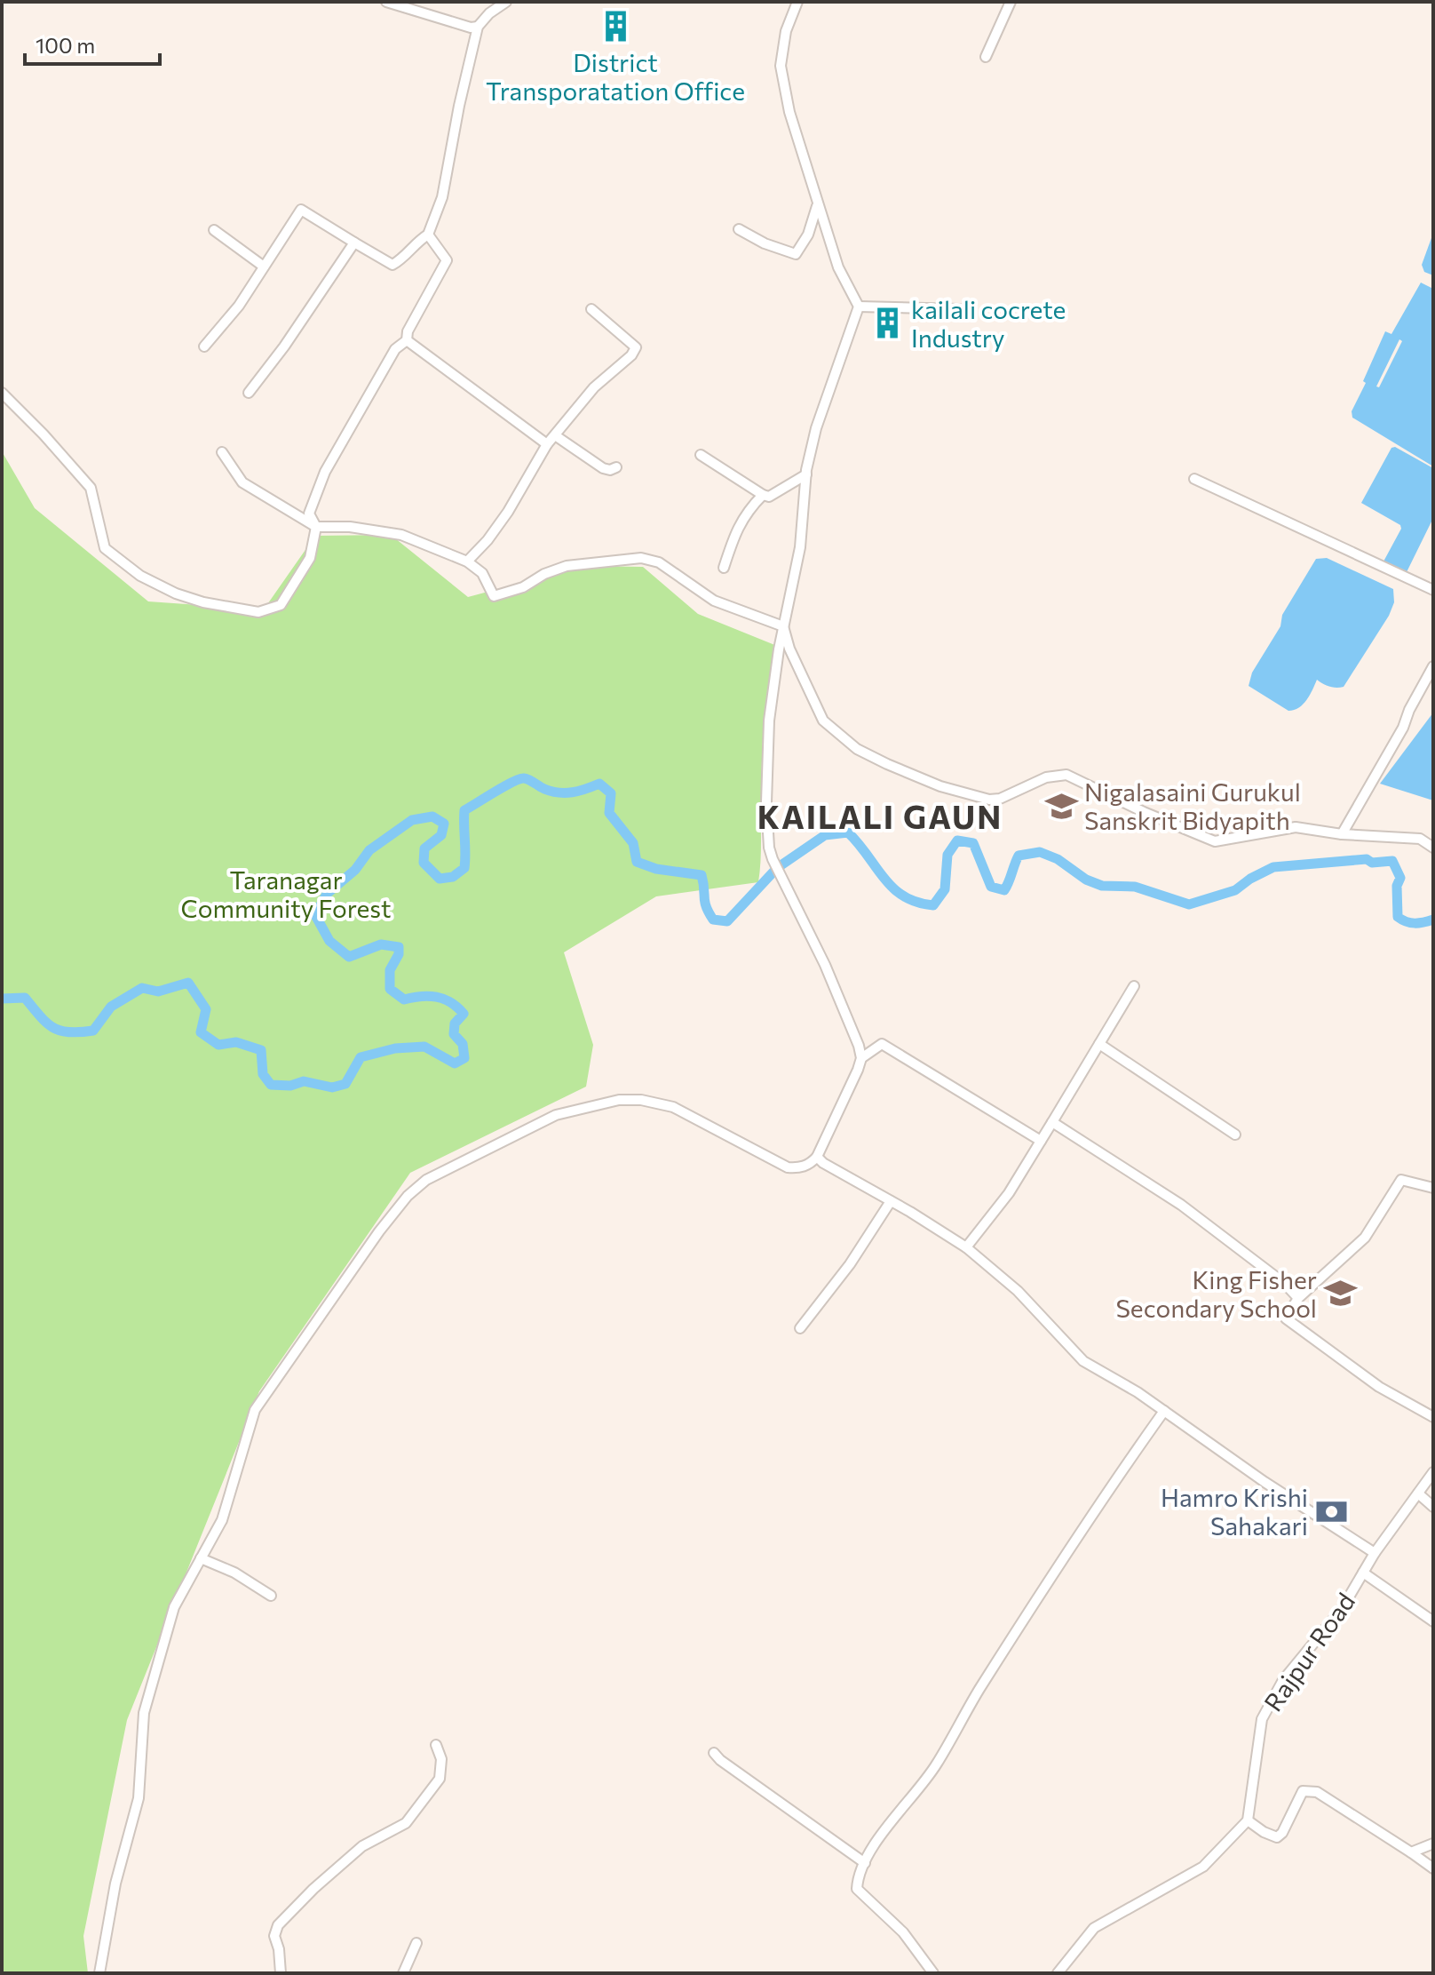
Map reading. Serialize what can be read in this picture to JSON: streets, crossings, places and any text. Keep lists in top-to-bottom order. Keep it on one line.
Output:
{"streets":{"street":["Rajpur Road"]},"districts":["KAILALI GAUN"],"parks":["Taranagar Community Forest"],"places":{"building":["District Transporatation Office","kailali cocrete Industry"],"school or university":["Nigalasaini Gurukul Sanskrit Bidyapith","King Fisher Secondary School"],"bank":["Hamro Krishi Sahakari"]},"scale_bar":"100 m"}
